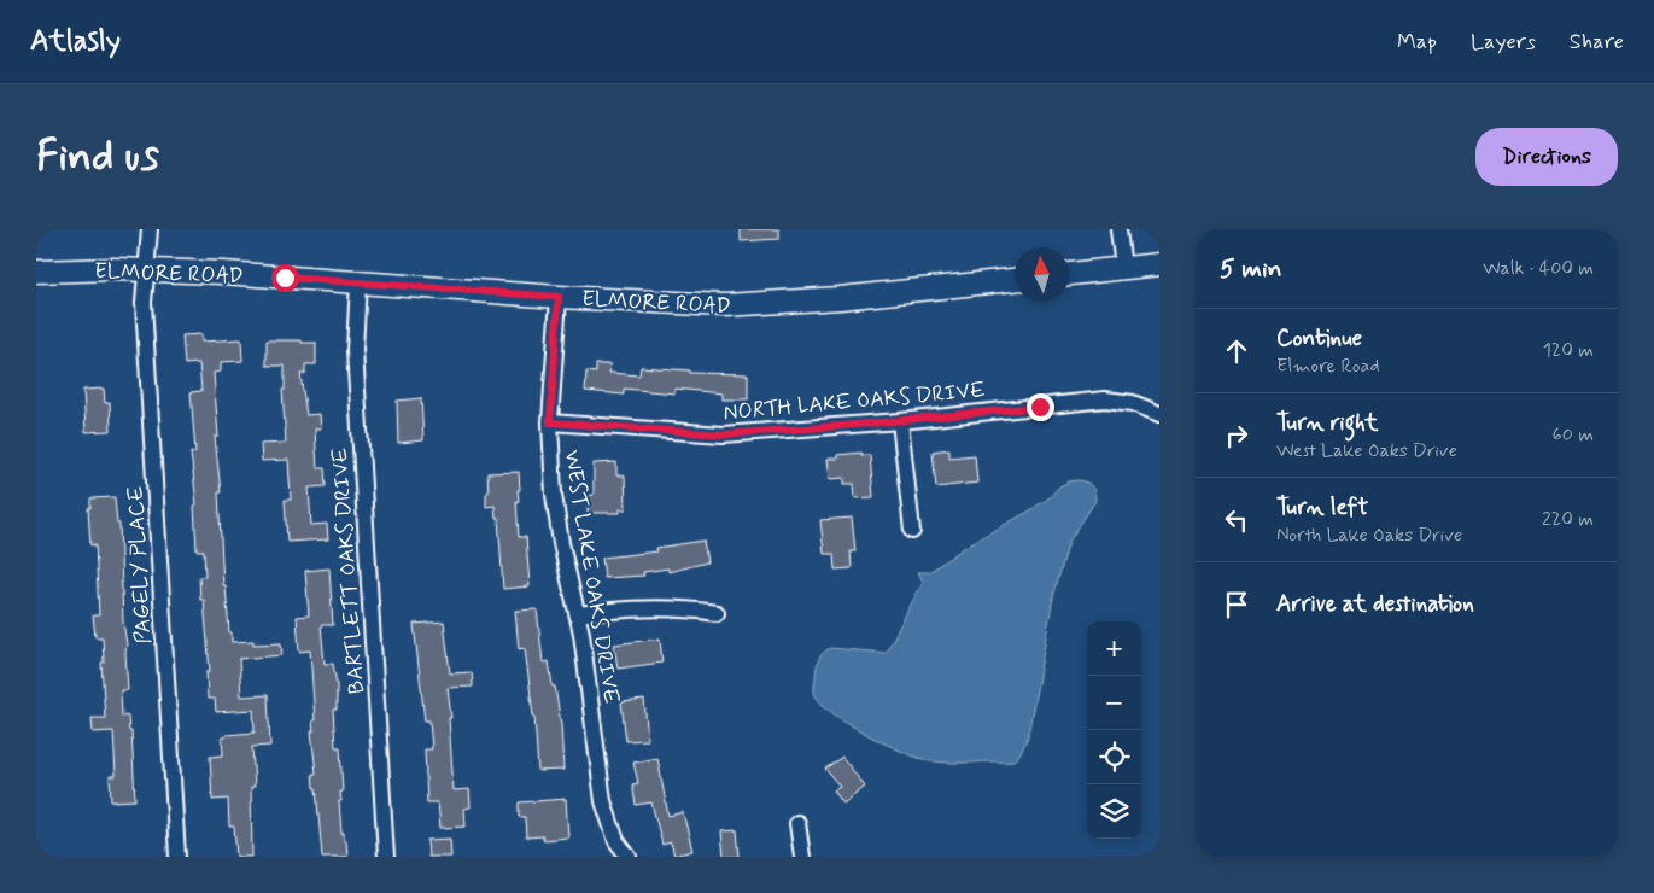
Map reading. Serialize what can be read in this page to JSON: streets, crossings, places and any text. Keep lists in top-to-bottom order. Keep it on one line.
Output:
{"streets":{"street":["ELMORE ROAD","NORTH LAKE OAKS DRIVE","PAGELY PLACE","BARTLETT OAKS DRIVE","WEST LAKE OAKS DRIVE"]},"crossings":[["ELMORE ROAD","PAGELY PLACE"],["ELMORE ROAD","BARTLETT OAKS DRIVE"],["ELMORE ROAD","WEST LAKE OAKS DRIVE"],["NORTH LAKE OAKS DRIVE","WEST LAKE OAKS DRIVE"]],"north":"top","page":{"header":"Atlasly","nav":["Map","Layers","Share"],"buttons":"Directions","title":"Find us","heading":["5 min","Walk · 400 m"],"list":[["Continue","Elmore Road","120 m"],["Turn right","West Lake Oaks Drive","60 m"],["Turn left","North Lake Oaks Drive","220 m"],"Arrive at destination"],"map_buttons":["+","−"]}}
